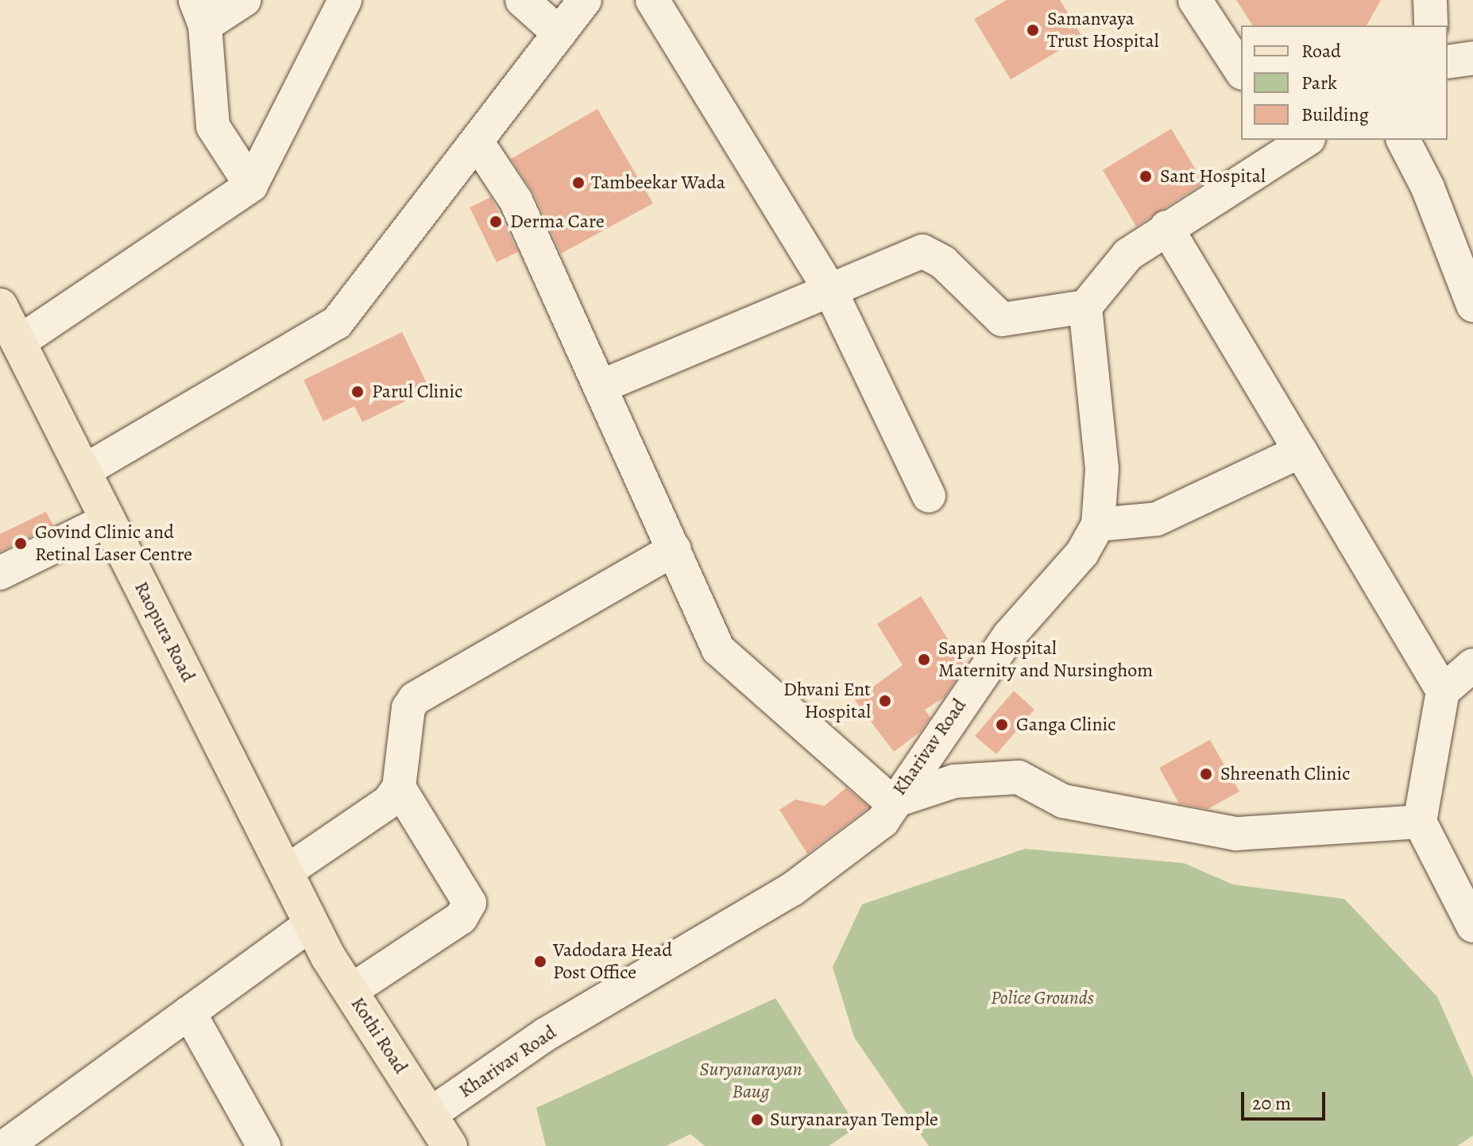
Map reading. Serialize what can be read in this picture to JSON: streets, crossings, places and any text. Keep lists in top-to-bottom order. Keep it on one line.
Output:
{"streets":{"main road":["Raopura Road","Kothi Road"],"street":["Kharivav Road"]},"crossings":[["Raopura Road","Kothi Road"],["Kharivav Road","Kothi Road"]],"parks":["Police Grounds","Suryanarayan Baug"],"places":["Samanvaya Trust Hospital","Sant Hospital","Tambeekar Wada","Derma Care","Parul Clinic","Govind Clinic and Retinal Laser Centre","Sapan Hospital Maternity and Nursinghom","Dhvani Ent Hospital","Ganga Clinic","Shreenath Clinic","Vadodara Head Post Office","Suryanarayan Temple"],"legend":["Road","Park","Building"],"scale_bar":"20 m"}
